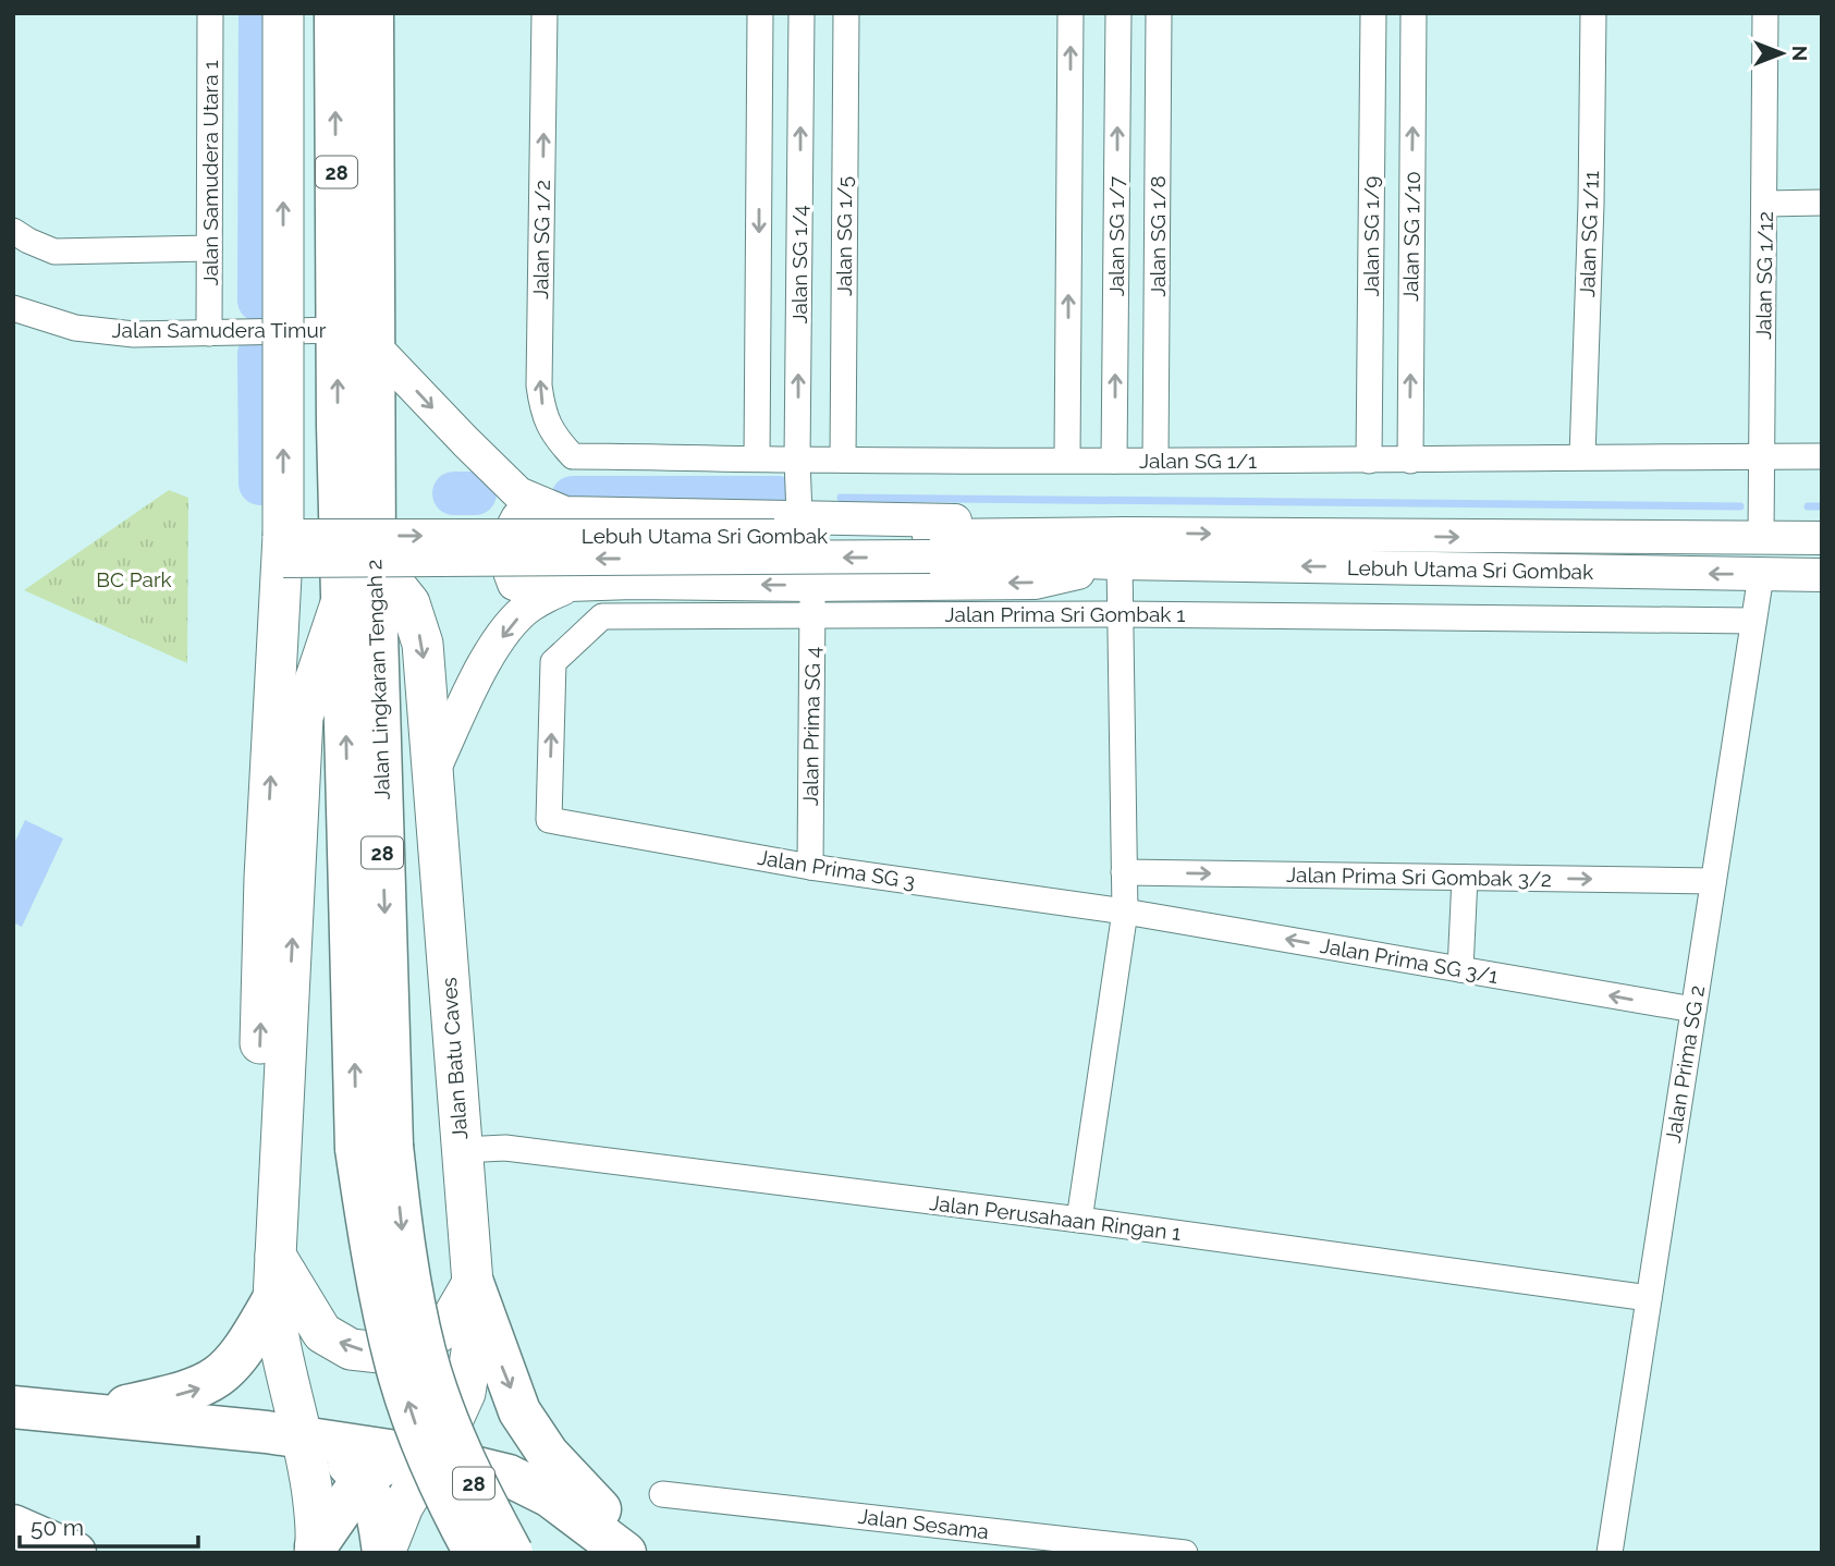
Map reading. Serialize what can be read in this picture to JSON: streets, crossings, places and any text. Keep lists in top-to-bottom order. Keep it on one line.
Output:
{"streets":{"highway":["28","Jalan Lingkaran Tengah 2"],"main road":["Jalan Batu Caves"],"street":["Jalan Samudera Utara 1","Jalan SG 1/11","Jalan SG 1/5","Jalan SG 1/7","Jalan SG 1/8","Jalan SG 1/9","Jalan SG 1/10","Jalan SG 1/2","Jalan SG 1/4","Jalan SG 1/12","Jalan Samudera Timur","Jalan SG 1/1","Lebuh Utama Sri Gombak","Jalan Prima Sri Gombak 1","Jalan Prima SG 4","Jalan Prima SG 3","Jalan Prima Sri Gombak 3/2","Jalan Prima SG 3/1","Jalan Prima SG 2","Jalan Perusahaan Ringan 1","Jalan Sesama"]},"crossings":[["Jalan Samudera Utara 1","Jalan Samudera Timur"],["Jalan SG 1/11","Jalan SG 1/1"],["Jalan SG 1/5","Jalan SG 1/1"],["Jalan SG 1/7","Jalan SG 1/1"],["Jalan SG 1/8","Jalan SG 1/1"],["Jalan SG 1/9","Jalan SG 1/1"],["Jalan SG 1/10","Jalan SG 1/1"],["Jalan SG 1/2","Jalan SG 1/1"],["Jalan SG 1/4","Jalan SG 1/1"],["Jalan SG 1/4","Lebuh Utama Sri Gombak"],["Jalan SG 1/12","Jalan SG 1/1"],["Jalan SG 1/12","Lebuh Utama Sri Gombak"],["Jalan Samudera Timur","Lebuh Utama Sri Gombak"],["Jalan Samudera Timur","Jalan Lingkaran Tengah 2"],["Lebuh Utama Sri Gombak","Jalan Prima Sri Gombak 1"],["Lebuh Utama Sri Gombak","Jalan Lingkaran Tengah 2"],["Lebuh Utama Sri Gombak","Jalan Prima SG 4"],["Lebuh Utama Sri Gombak","Jalan Batu Caves"],["Lebuh Utama Sri Gombak","Jalan Prima SG 2"],["Jalan Prima Sri Gombak 1","Jalan Prima SG 4"],["Jalan Prima Sri Gombak 1","Jalan Prima SG 3"],["Jalan Prima Sri Gombak 1","Jalan Prima SG 2"],["Jalan Lingkaran Tengah 2","Jalan Batu Caves"],["Jalan Prima SG 4","Jalan Prima SG 3"],["Jalan Prima SG 3","Jalan Prima SG 3/1"],["Jalan Prima Sri Gombak 3/2","Jalan Prima SG 2"],["Jalan Prima SG 3/1","Jalan Prima SG 2"],["Jalan Batu Caves","Jalan Perusahaan Ringan 1"],["Jalan Prima SG 2","Jalan Perusahaan Ringan 1"]],"one_way":["Jalan SG 1/10","Jalan SG 1/2","Jalan Prima Sri Gombak 3/2","Jalan Prima SG 3/1"],"parks":["BC Park"],"scale_bar":"50 m","north":"right"}
